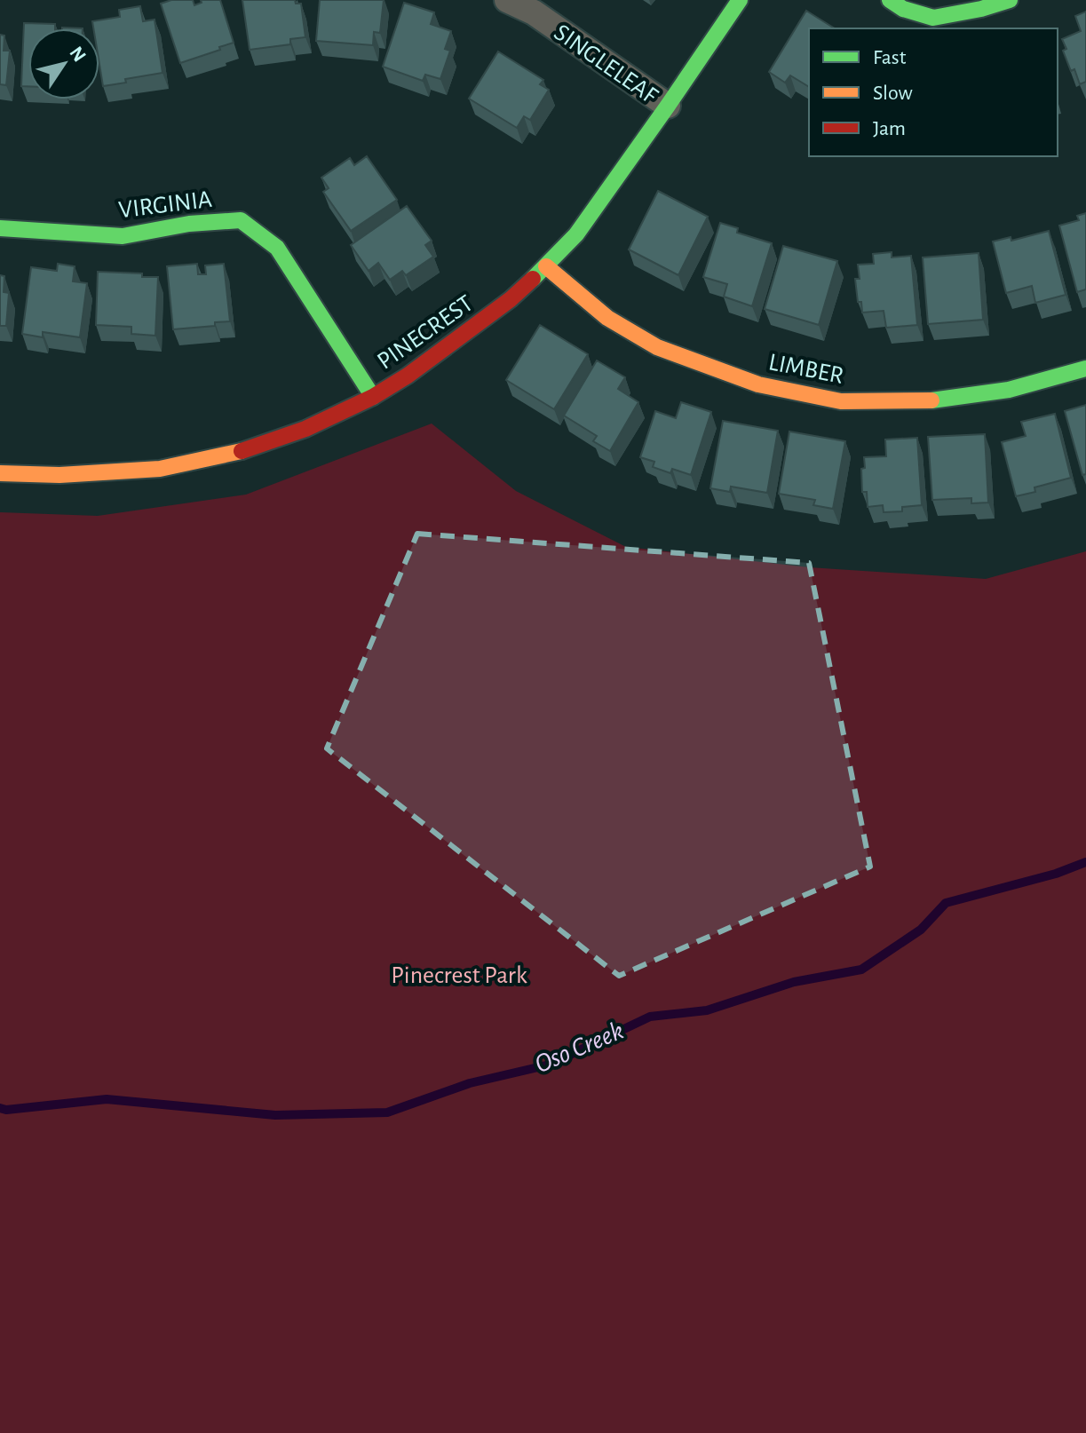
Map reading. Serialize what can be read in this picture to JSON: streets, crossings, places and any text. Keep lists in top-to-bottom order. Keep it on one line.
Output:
{"streets":{"street":["SINGLELEAF","VIRGINIA","PINECREST","LIMBER"]},"crossings":[["SINGLELEAF","PINECREST"],["VIRGINIA","PINECREST"],["PINECREST","LIMBER"]],"water":["Oso Creek"],"parks":["Pinecrest Park"],"legend":["Fast","Slow","Jam"],"north":"top right"}
